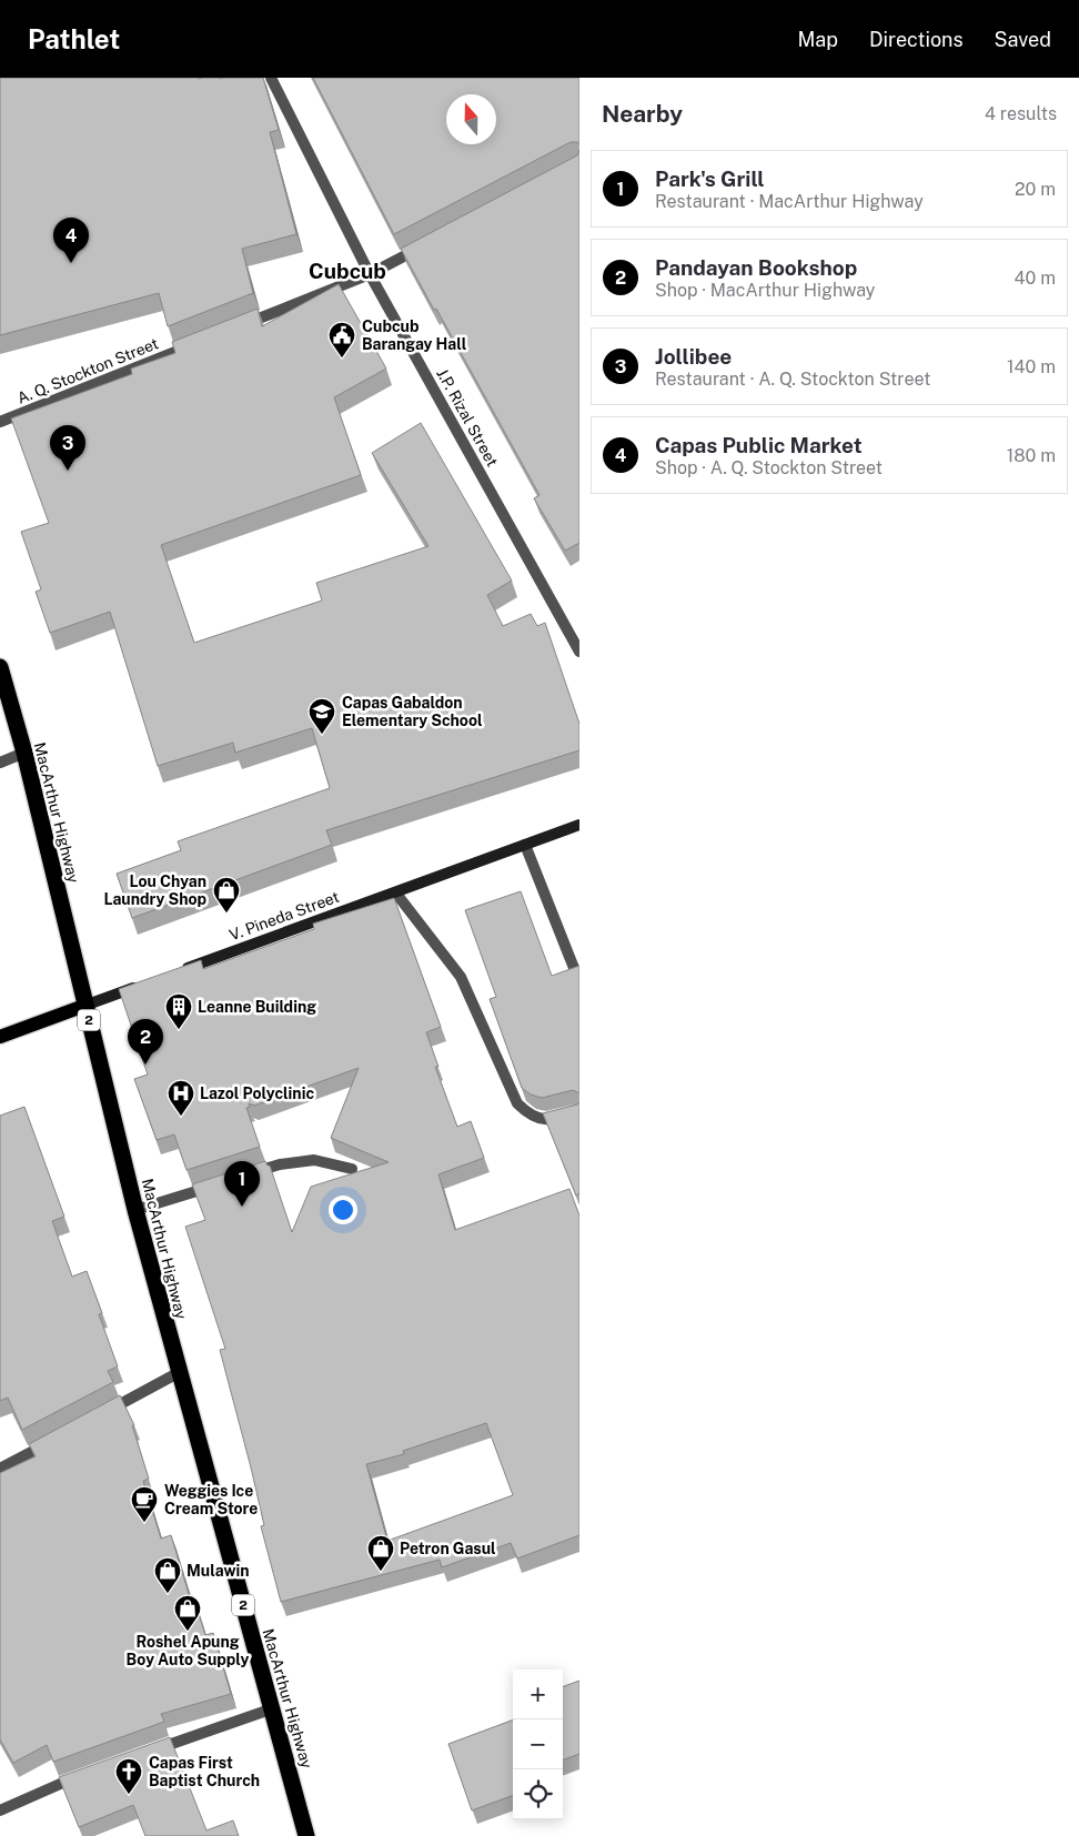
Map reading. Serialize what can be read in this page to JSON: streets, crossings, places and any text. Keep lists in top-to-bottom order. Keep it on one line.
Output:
{"streets":{"highway":["MacArthur Highway","2"],"street":["A. Q. Stockton Street","J.P. Rizal Street","V. Pineda Street"]},"districts":["Cubcub"],"places":{"public building":["Cubcub Barangay Hall"],"school or university":["Capas Gabaldon Elementary School"],"shop":["Lou Chyan Laundry Shop","Petron Gasul","Mulawin","Roshel Apung Boy Auto Supply"],"building":["Leanne Building"],"hospital":["Lazol Polyclinic"],"cafe":["Weggies Ice Cream Store"],"church":["Capas First Baptist Church"]},"north":"top","page":{"header":"Pathlet","nav":["Map","Directions","Saved"],"heading":["Nearby","4 results"],"list":[{"mark":"1","name":"Park's Grill","note":"Restaurant · MacArthur Highway","value":"20 m"},{"mark":"2","name":"Pandayan Bookshop","note":"Shop · MacArthur Highway","value":"40 m"},{"mark":"3","name":"Jollibee","note":"Restaurant · A. Q. Stockton Street","value":"140 m"},{"mark":"4","name":"Capas Public Market","note":"Shop · A. Q. Stockton Street","value":"180 m"}],"pins":["4","3","2","1"],"map_buttons":["+","−"]}}
